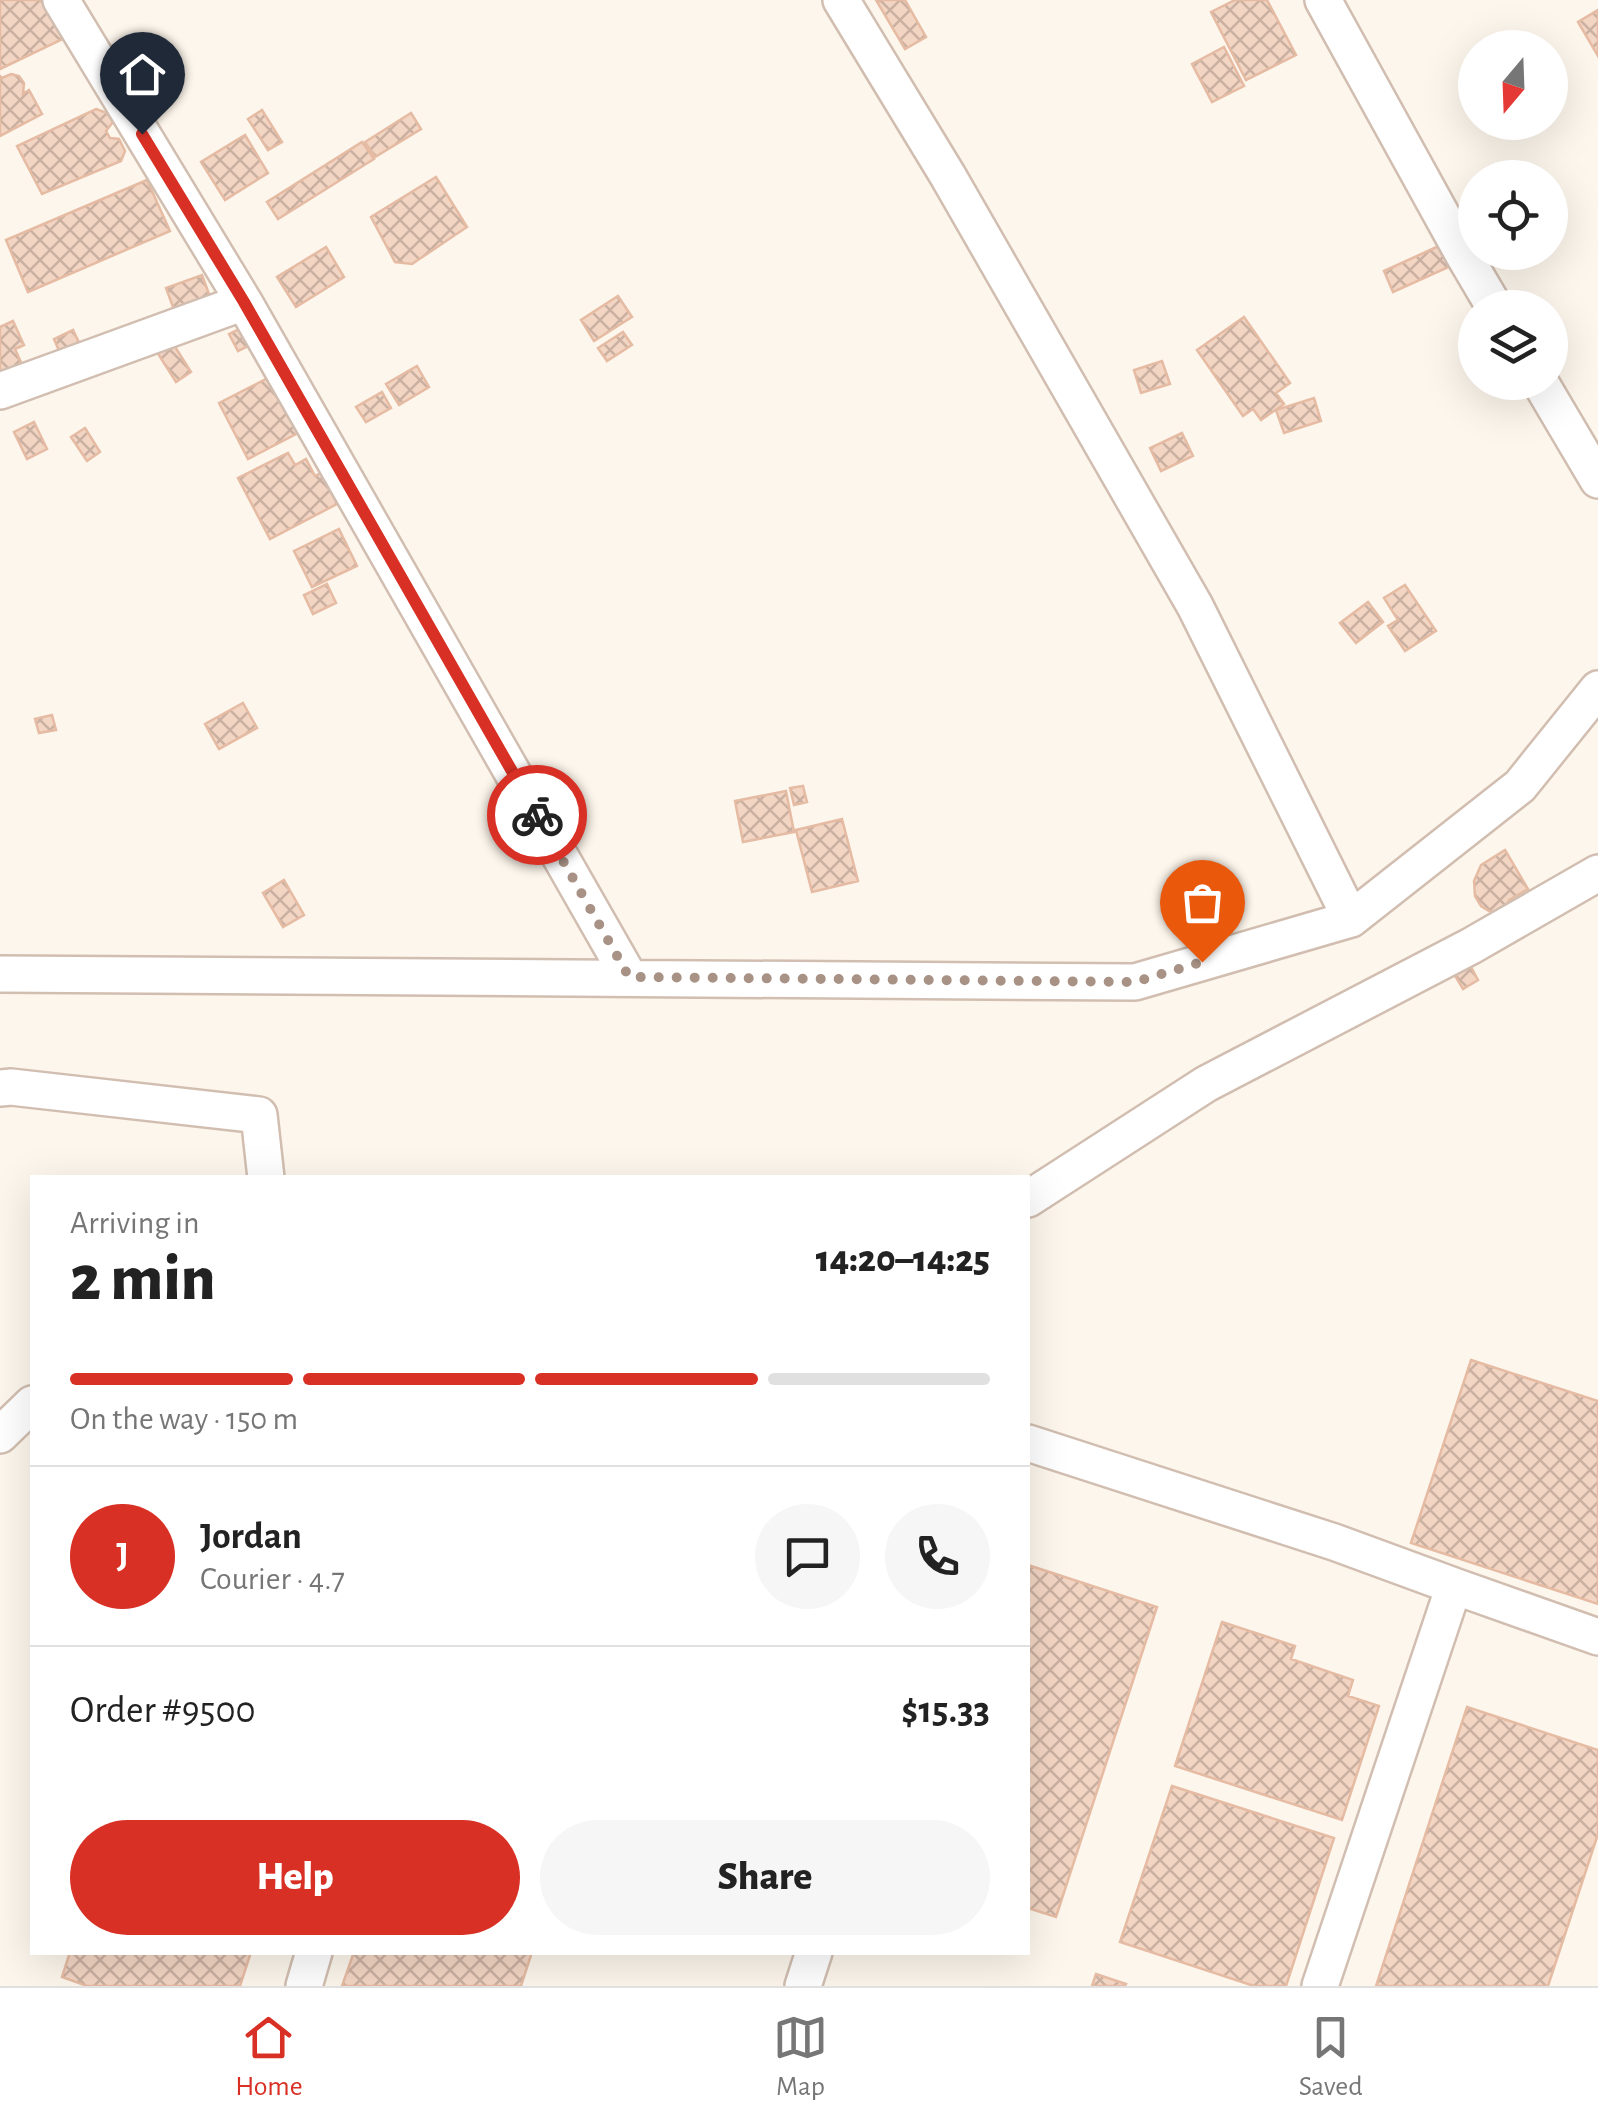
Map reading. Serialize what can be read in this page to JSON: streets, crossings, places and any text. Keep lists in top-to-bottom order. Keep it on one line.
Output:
{"north":"bottom","page":{"heading":["2 min","Arriving in","14:20–14:25"],"panel":["Jordan","Courier · 4.7","Order #9500","$15.33"],"bar":"On the way · 150 m","round":"J","buttons":["Help","Share"],"tabs":["Home","Map","Saved"]}}
